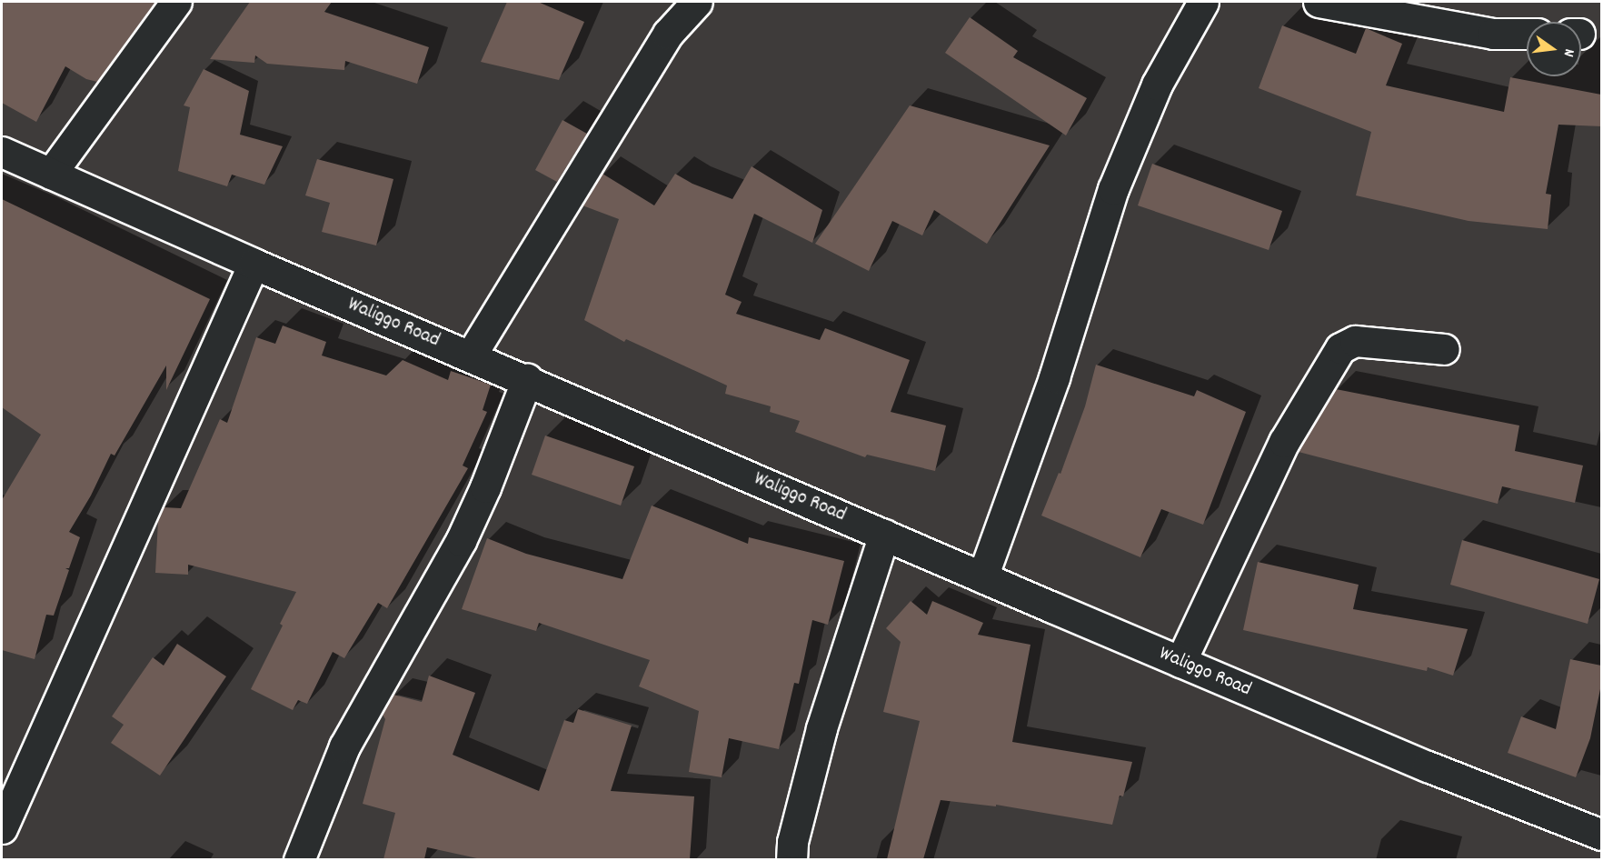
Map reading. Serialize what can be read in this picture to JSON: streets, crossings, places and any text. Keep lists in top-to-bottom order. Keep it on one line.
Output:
{"streets":{"street":["Waliggo Road"]},"north":"right"}
